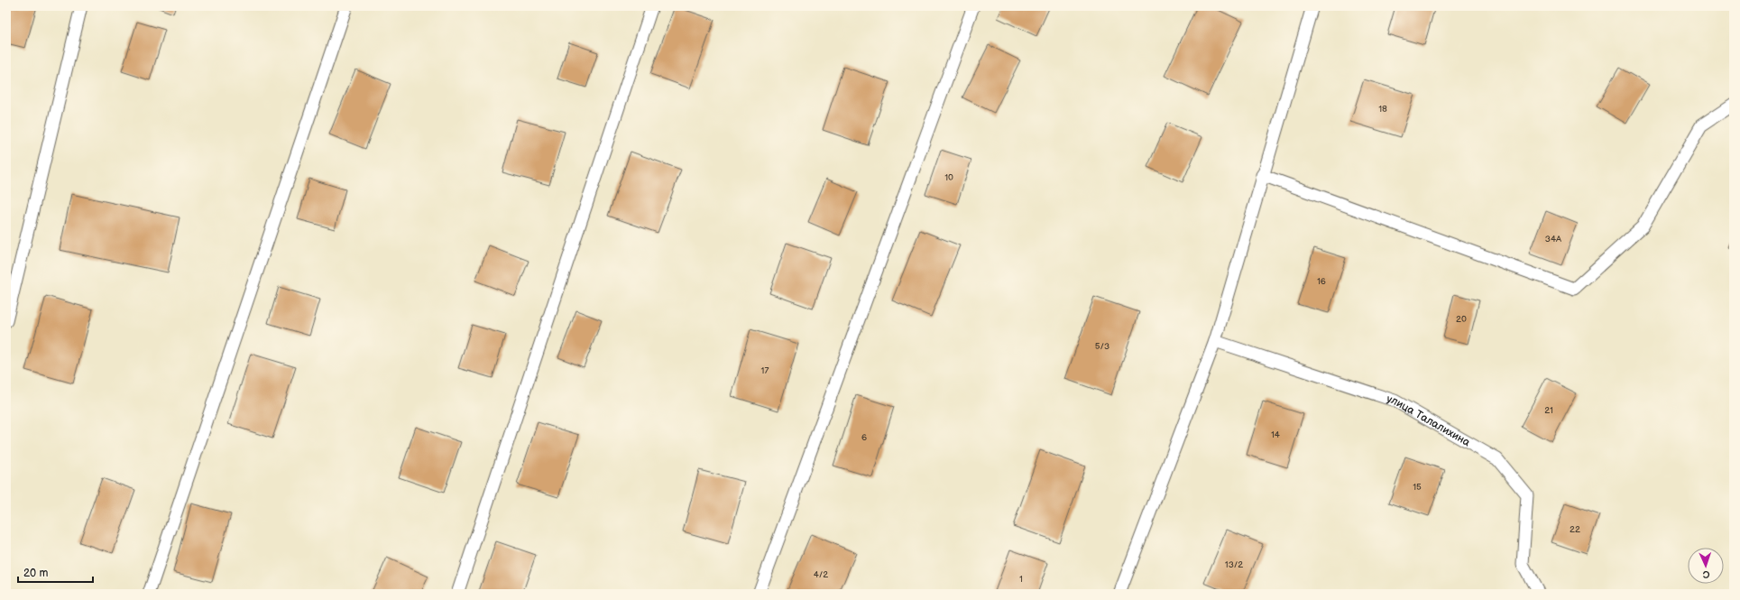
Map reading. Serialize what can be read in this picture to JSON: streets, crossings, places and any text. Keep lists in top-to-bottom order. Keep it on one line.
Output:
{"streets":{"lane":["улица Талалихина"]},"house_numbers":["18","10","34А","16","20","5/3","17","21","14","6","15","22","13/2","4/2","1"],"scale_bar":"20 m","north":"bottom"}
